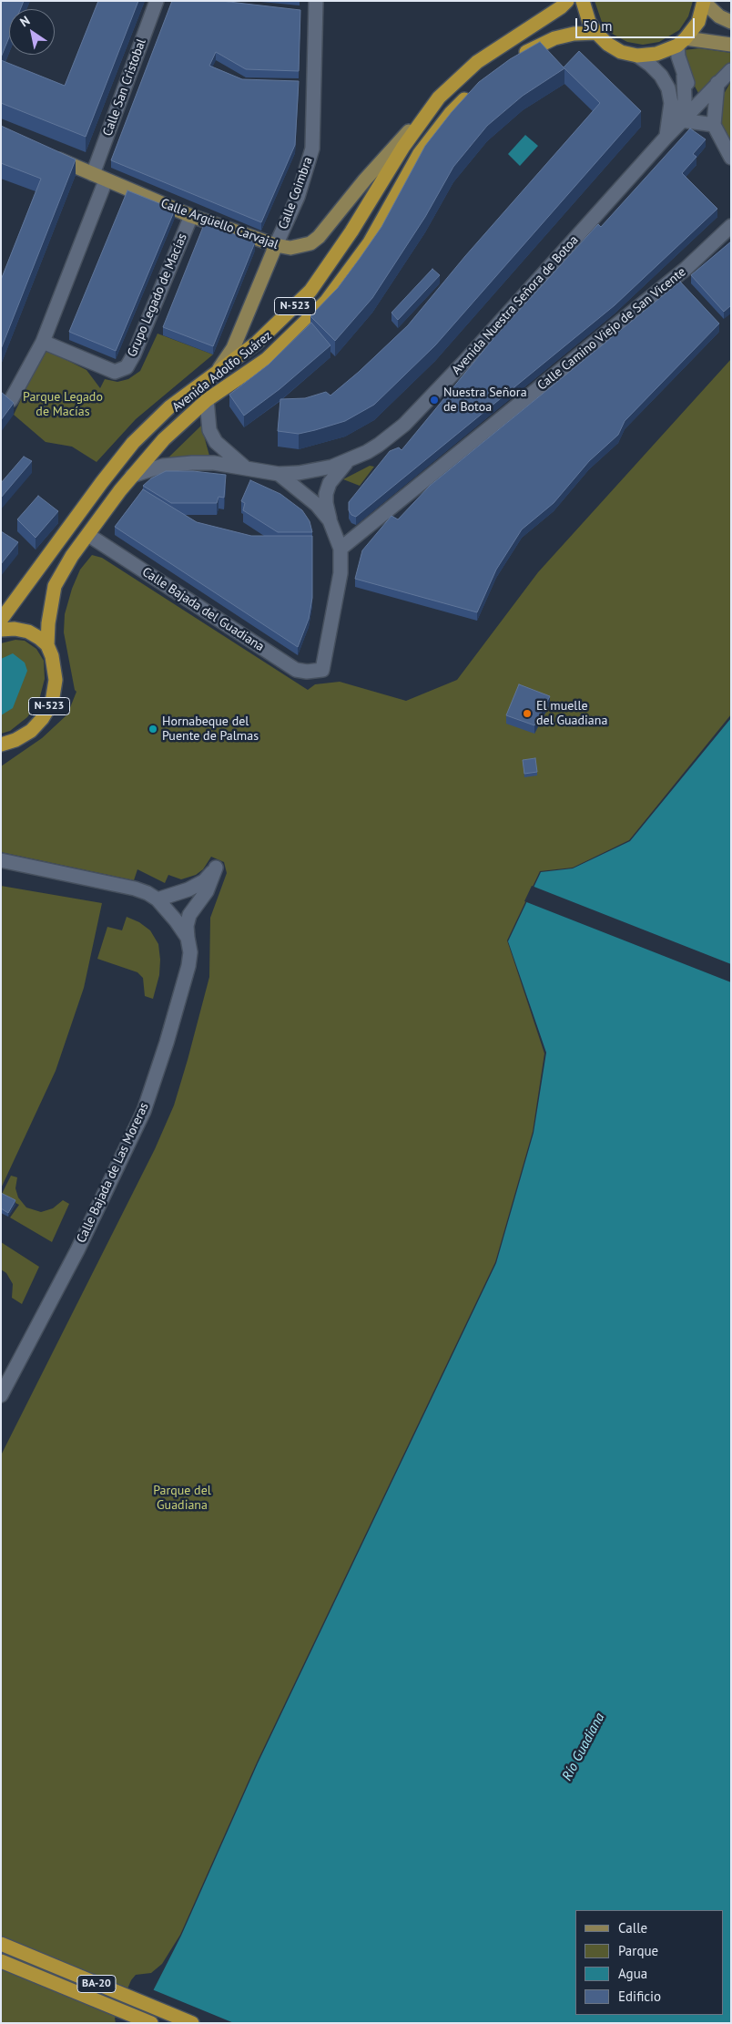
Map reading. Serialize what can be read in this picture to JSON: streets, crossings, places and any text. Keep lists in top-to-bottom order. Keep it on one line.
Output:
{"streets":{"highway":["N-523","Avenida Adolfo Suárez","BA-20"],"main road":["Calle Coimbra","Calle Argüello Carvajal"],"street":["Calle San Cristobal","Grupo Legado de Macías","Avenida Nuestra Señora de Botoa","Calle Camino Viejo de San Vicente","Calle Bajada del Guadiana","Calle Bajada de Las Moreras"]},"crossings":[["Calle San Cristobal","Calle Argüello Carvajal"],["Calle Coimbra","Calle Argüello Carvajal"],["Calle Coimbra","Avenida Adolfo Suárez"],["Calle Argüello Carvajal","Grupo Legado de Macías"],["Calle Argüello Carvajal","Avenida Adolfo Suárez"],["Avenida Nuestra Señora de Botoa","Avenida Adolfo Suárez"],["N-523","Avenida Adolfo Suárez"],["Calle Camino Viejo de San Vicente","Calle Bajada del Guadiana"],["Avenida Adolfo Suárez","Calle Bajada del Guadiana"]],"water":["Río Guadiana"],"parks":["Parque Legado de Macías","Parque del Guadiana"],"places":["Nuestra Señora de Botoa","El muelle del Guadiana","Hornabeque del Puente de Palmas"],"legend":["Calle","Parque","Agua","Edificio"],"scale_bar":"50 m","north":"top left"}
